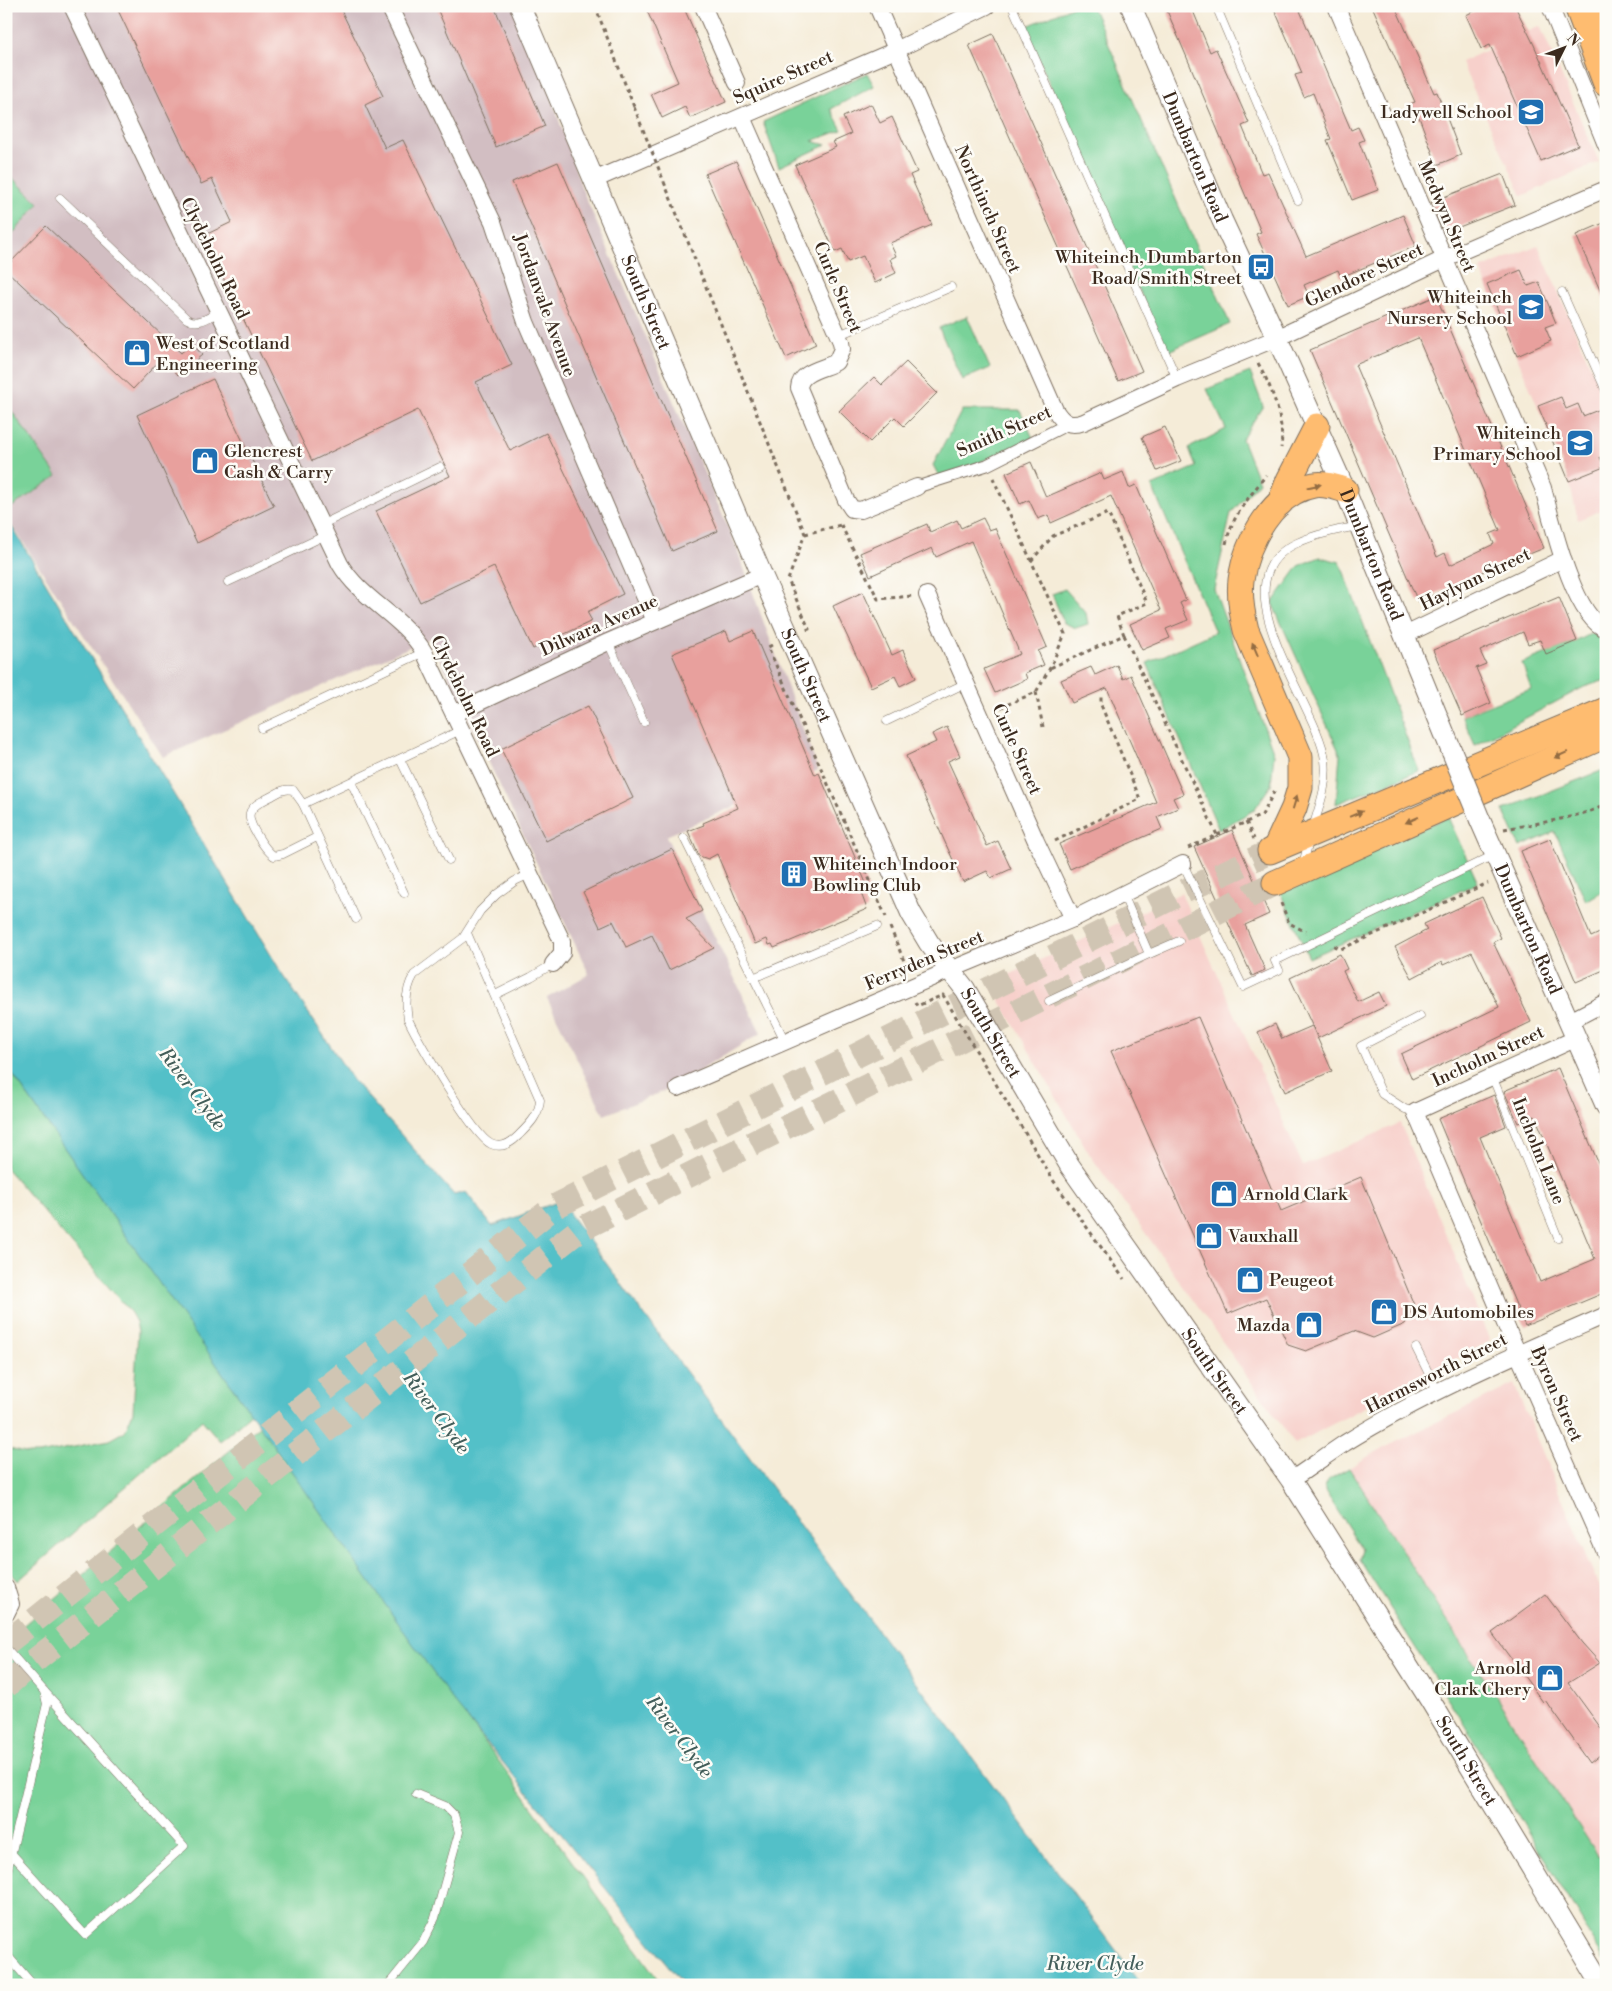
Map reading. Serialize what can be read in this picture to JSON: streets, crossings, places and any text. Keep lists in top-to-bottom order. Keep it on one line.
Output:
{"streets":{"street":["Squire Street","Dumbarton Road","Northinch Street","Medwyn Street","Clydeholm Road","Glendore Street","Curle Street","South Street","Jordanvale Avenue","Smith Street","Haylynn Street","Dilwara Avenue","Ferryden Street","Incholm Street","Harmsworth Street","Byron Street"],"lane":["Incholm Lane"]},"crossings":[["Squire Street","Northinch Street"],["Squire Street","Curle Street"],["Squire Street","South Street"],["Dumbarton Road","Glendore Street"],["Dumbarton Road","Smith Street"],["Dumbarton Road","Haylynn Street"],["Dumbarton Road","Incholm Street"],["Northinch Street","Smith Street"],["Medwyn Street","Glendore Street"],["Medwyn Street","Haylynn Street"],["Clydeholm Road","Dilwara Avenue"],["Glendore Street","Smith Street"],["Curle Street","Smith Street"],["Curle Street","Ferryden Street"],["South Street","Dilwara Avenue"],["South Street","Ferryden Street"],["South Street","Harmsworth Street"],["Jordanvale Avenue","Dilwara Avenue"],["Incholm Street","Incholm Lane"],["Incholm Street","Byron Street"],["Harmsworth Street","Byron Street"]],"water":["River Clyde"],"places":{"school or university":["Ladywell School","Whiteinch Nursery School","Whiteinch Primary School"],"bus stop":["Whiteinch, Dumbarton Road/ Smith Street"],"shop":["West of Scotland Engineering","Glencrest Cash & Carry","Arnold Clark","Vauxhall","Peugeot","DS Automobiles","Mazda","Arnold Clark Chery"],"building":["Whiteinch Indoor Bowling Club"]},"north":"top right"}
